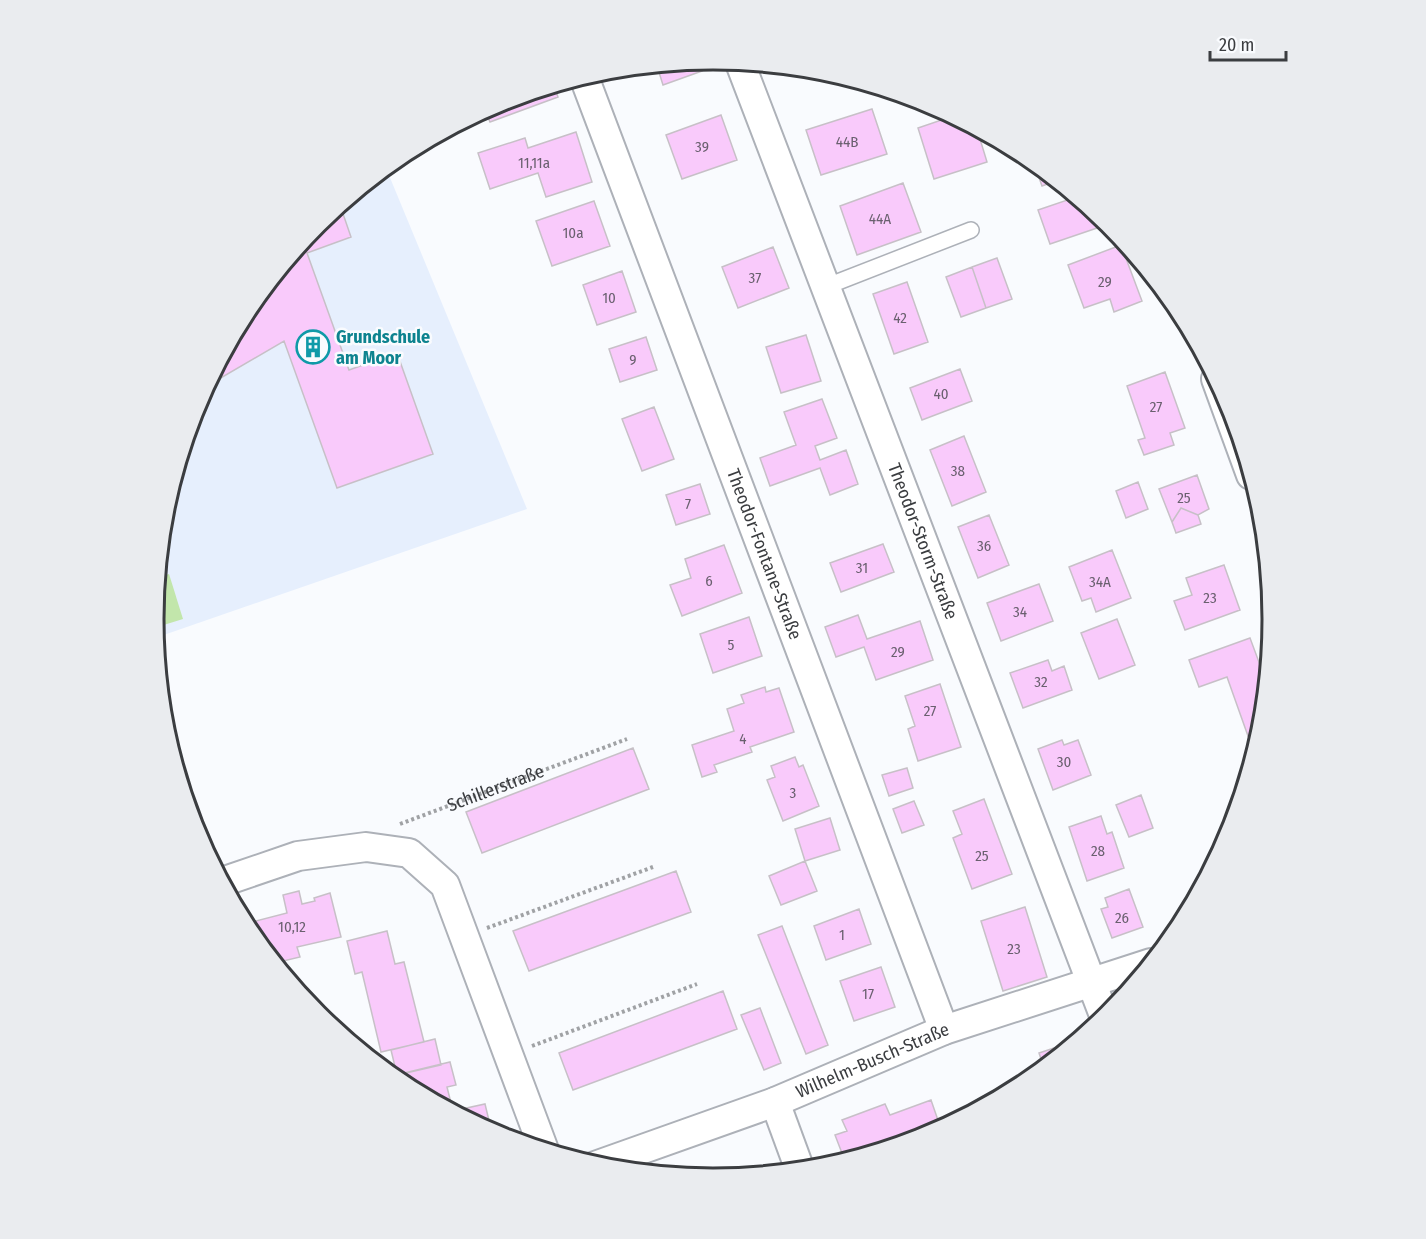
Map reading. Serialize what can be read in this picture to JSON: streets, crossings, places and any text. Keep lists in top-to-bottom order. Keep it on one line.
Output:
{"streets":{"street":["Theodor-Storm-Straße","Theodor-Fontane-Straße","Wilhelm-Busch-Straße"],"path":["Schillerstraße"]},"crossings":[["Theodor-Storm-Straße","Wilhelm-Busch-Straße"],["Theodor-Fontane-Straße","Wilhelm-Busch-Straße"]],"places":{"building":["Grundschule am Moor"]},"house_numbers":["44B","39","11,11a","44A","10a","37","29","10","42","9","40","27","38","25","7","36","31","6","34A","23","34","5","29","32","27","4","30","3","28","25","26","10,12","1","23","17"],"scale_bar":"20 m"}
